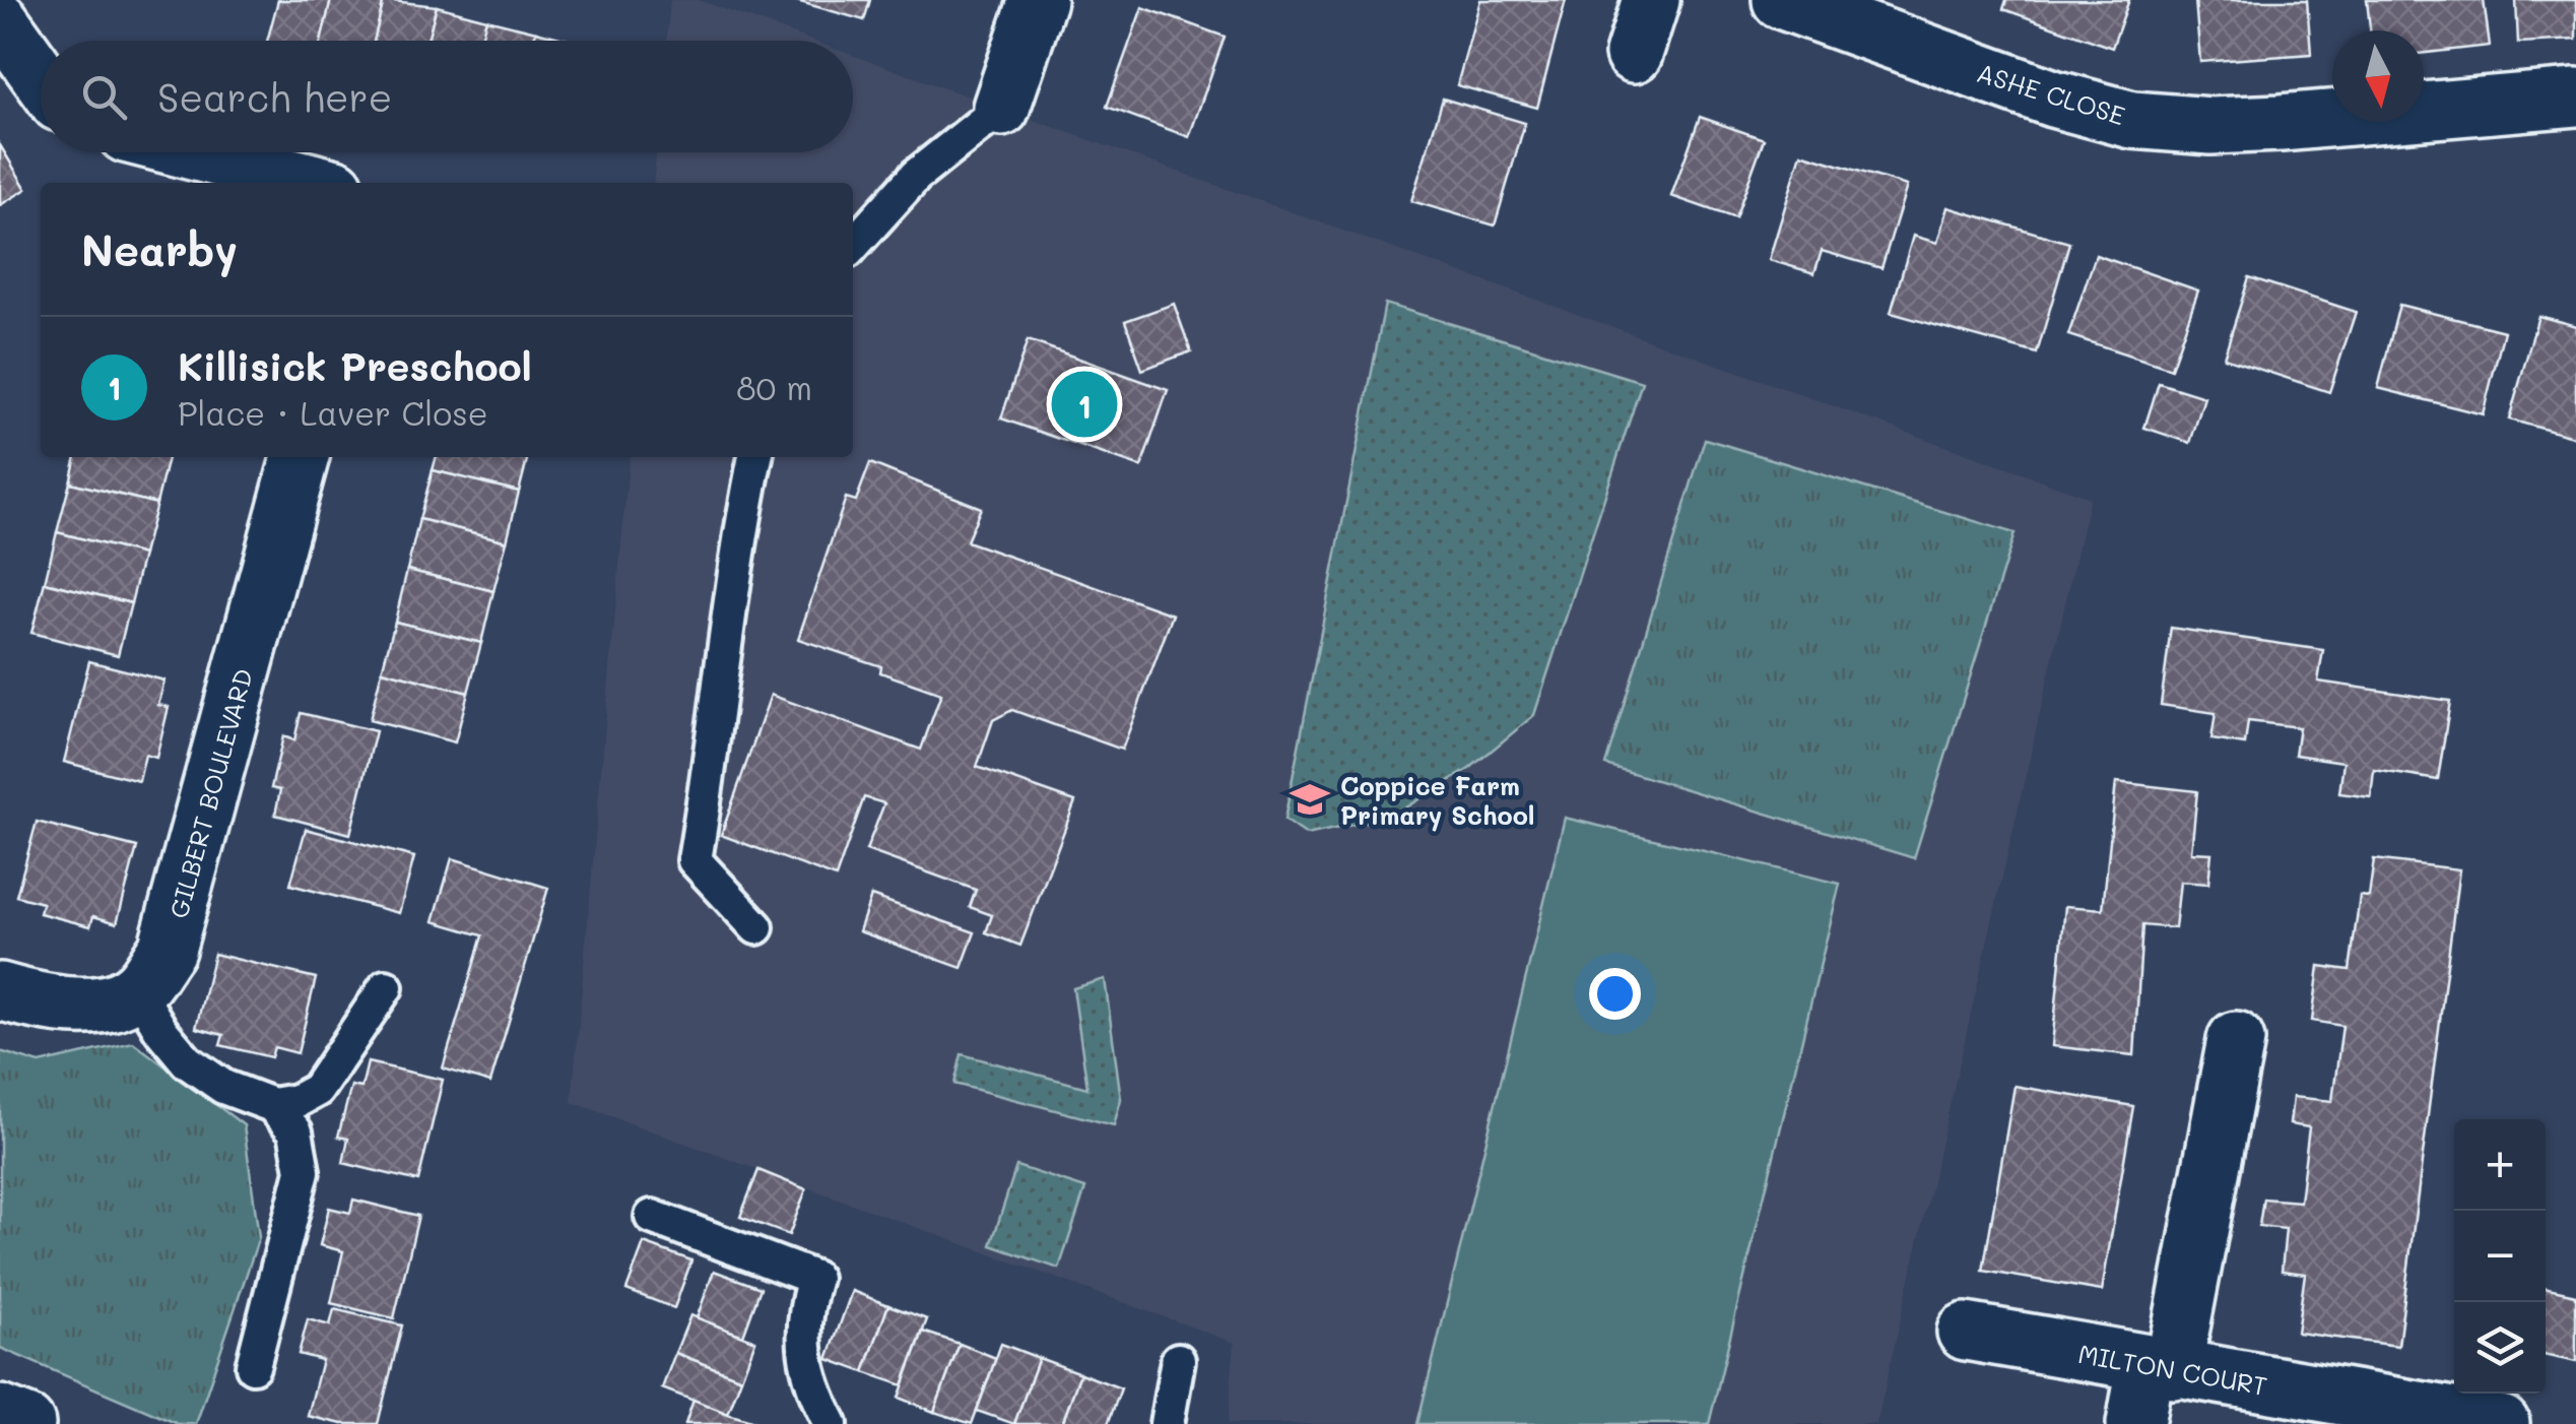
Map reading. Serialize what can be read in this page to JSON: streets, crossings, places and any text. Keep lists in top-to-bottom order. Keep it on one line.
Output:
{"streets":{"street":["ASHE CLOSE","GILBERT BOULEVARD","MILTON COURT"]},"places":{"school or university":["Coppice Farm Primary School"]},"north":"bottom","page":{"search":"Search here","heading":"Nearby","list":[{"mark":"1","name":"Killisick Preschool","note":"Place · Laver Close","value":"80 m"}],"pins":"1","map_buttons":["+","−"]}}
